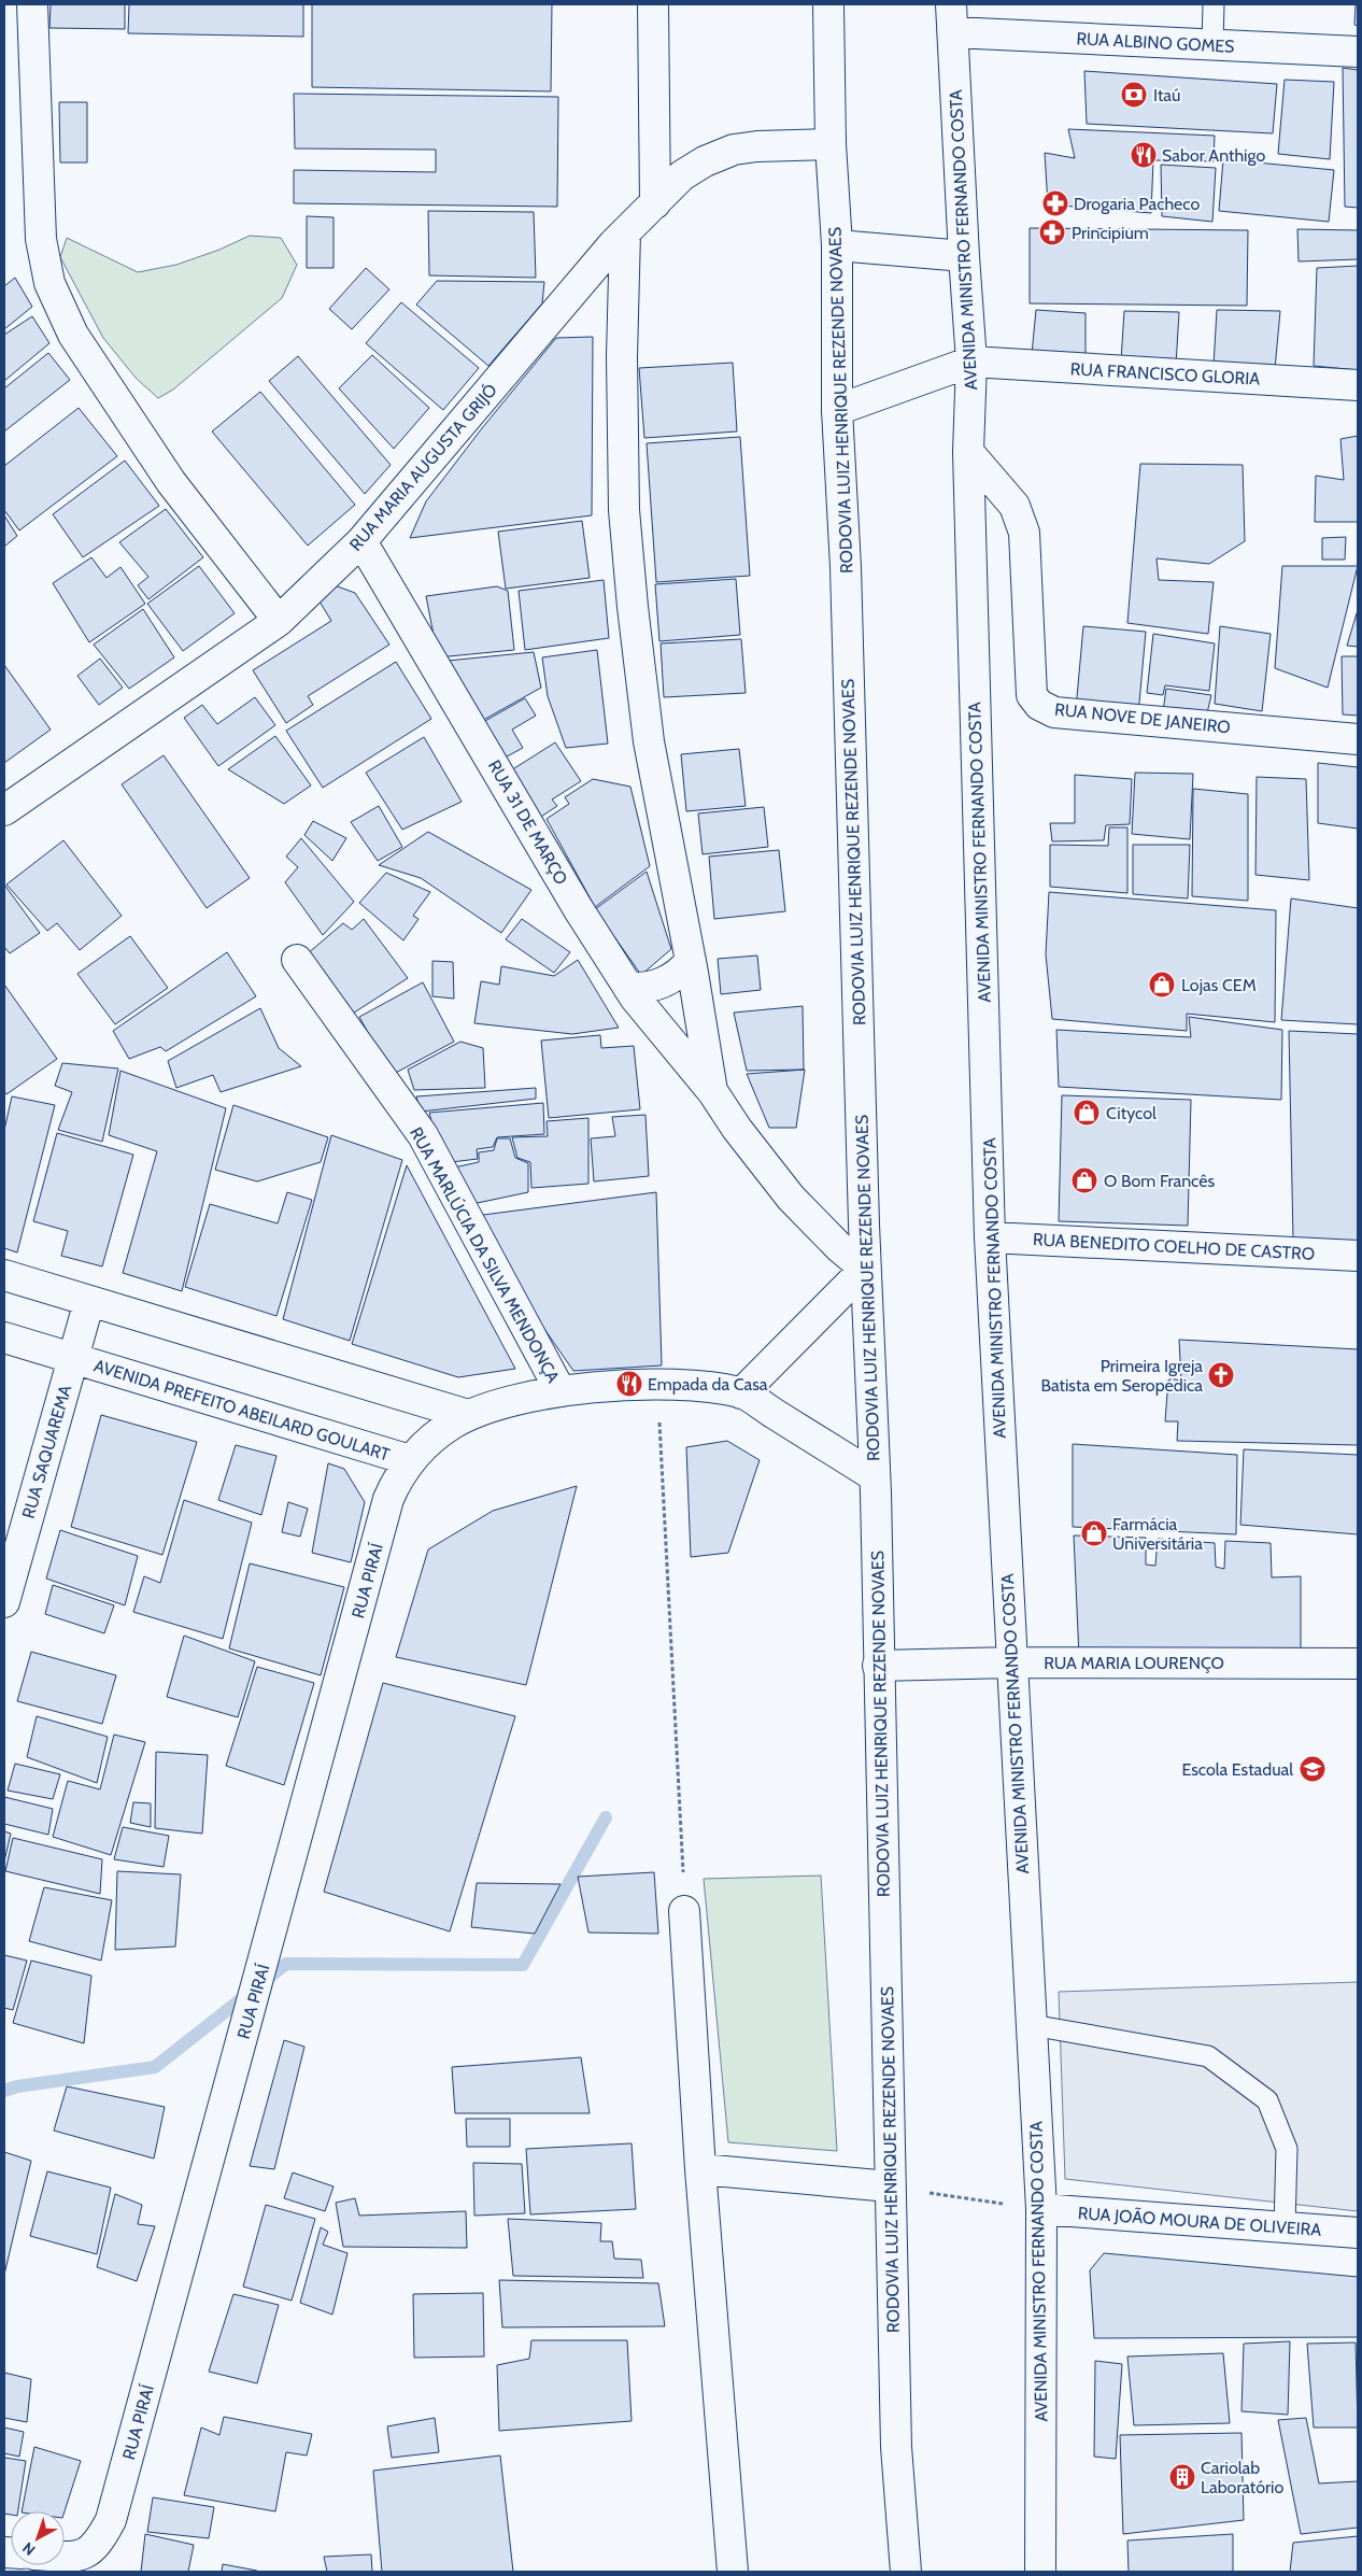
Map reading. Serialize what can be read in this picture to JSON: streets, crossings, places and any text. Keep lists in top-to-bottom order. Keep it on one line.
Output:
{"streets":{"main road":["RUA ALBINO GOMES","AVENIDA MINISTRO FERNANDO COSTA","RUA FRANCISCO GLORIA","RODOVIA LUIZ HENRIQUE REZENDE NOVAES","RUA MARIA AUGUSTA GRIJÓ","RUA NOVE DE JANEIRO","RUA 31 DE MARÇO","RUA BENEDITO COELHO DE CASTRO","RUA MARLÚCIA DA SILVA MENDONÇA","AVENIDA PREFEITO ABEILARD GOULART","RUA SAQUAREMA","RUA PIRAÍ","RUA MARIA LOURENÇO","RUA JOÃO MOURA DE OLIVEIRA"]},"crossings":[["RUA ALBINO GOMES","AVENIDA MINISTRO FERNANDO COSTA"],["AVENIDA MINISTRO FERNANDO COSTA","RUA FRANCISCO GLORIA"],["AVENIDA MINISTRO FERNANDO COSTA","RUA NOVE DE JANEIRO"],["AVENIDA MINISTRO FERNANDO COSTA","RUA BENEDITO COELHO DE CASTRO"],["AVENIDA MINISTRO FERNANDO COSTA","RUA MARIA LOURENÇO"],["AVENIDA MINISTRO FERNANDO COSTA","RUA JOÃO MOURA DE OLIVEIRA"],["RODOVIA LUIZ HENRIQUE REZENDE NOVAES","RUA MARIA AUGUSTA GRIJÓ"],["RODOVIA LUIZ HENRIQUE REZENDE NOVAES","AVENIDA PREFEITO ABEILARD GOULART"],["RODOVIA LUIZ HENRIQUE REZENDE NOVAES","RUA MARIA LOURENÇO"],["RUA MARIA AUGUSTA GRIJÓ","RUA 31 DE MARÇO"],["RUA MARLÚCIA DA SILVA MENDONÇA","AVENIDA PREFEITO ABEILARD GOULART"],["AVENIDA PREFEITO ABEILARD GOULART","RUA SAQUAREMA"],["AVENIDA PREFEITO ABEILARD GOULART","RUA PIRAÍ"]],"places":{"bank":["Itaú"],"restaurant":["Sabor Anthigo","Empada da Casa"],"pharmacy":["Drogaria Pacheco","Principium"],"shop":["Lojas CEM","Citycol","O Bom Francês","Farmácia Universitária"],"church":["Primeira Igreja Batista em Seropédica"],"school or university":["Escola Estadual"],"building":["Cariolab Laboratório"]},"north":"bottom left"}
